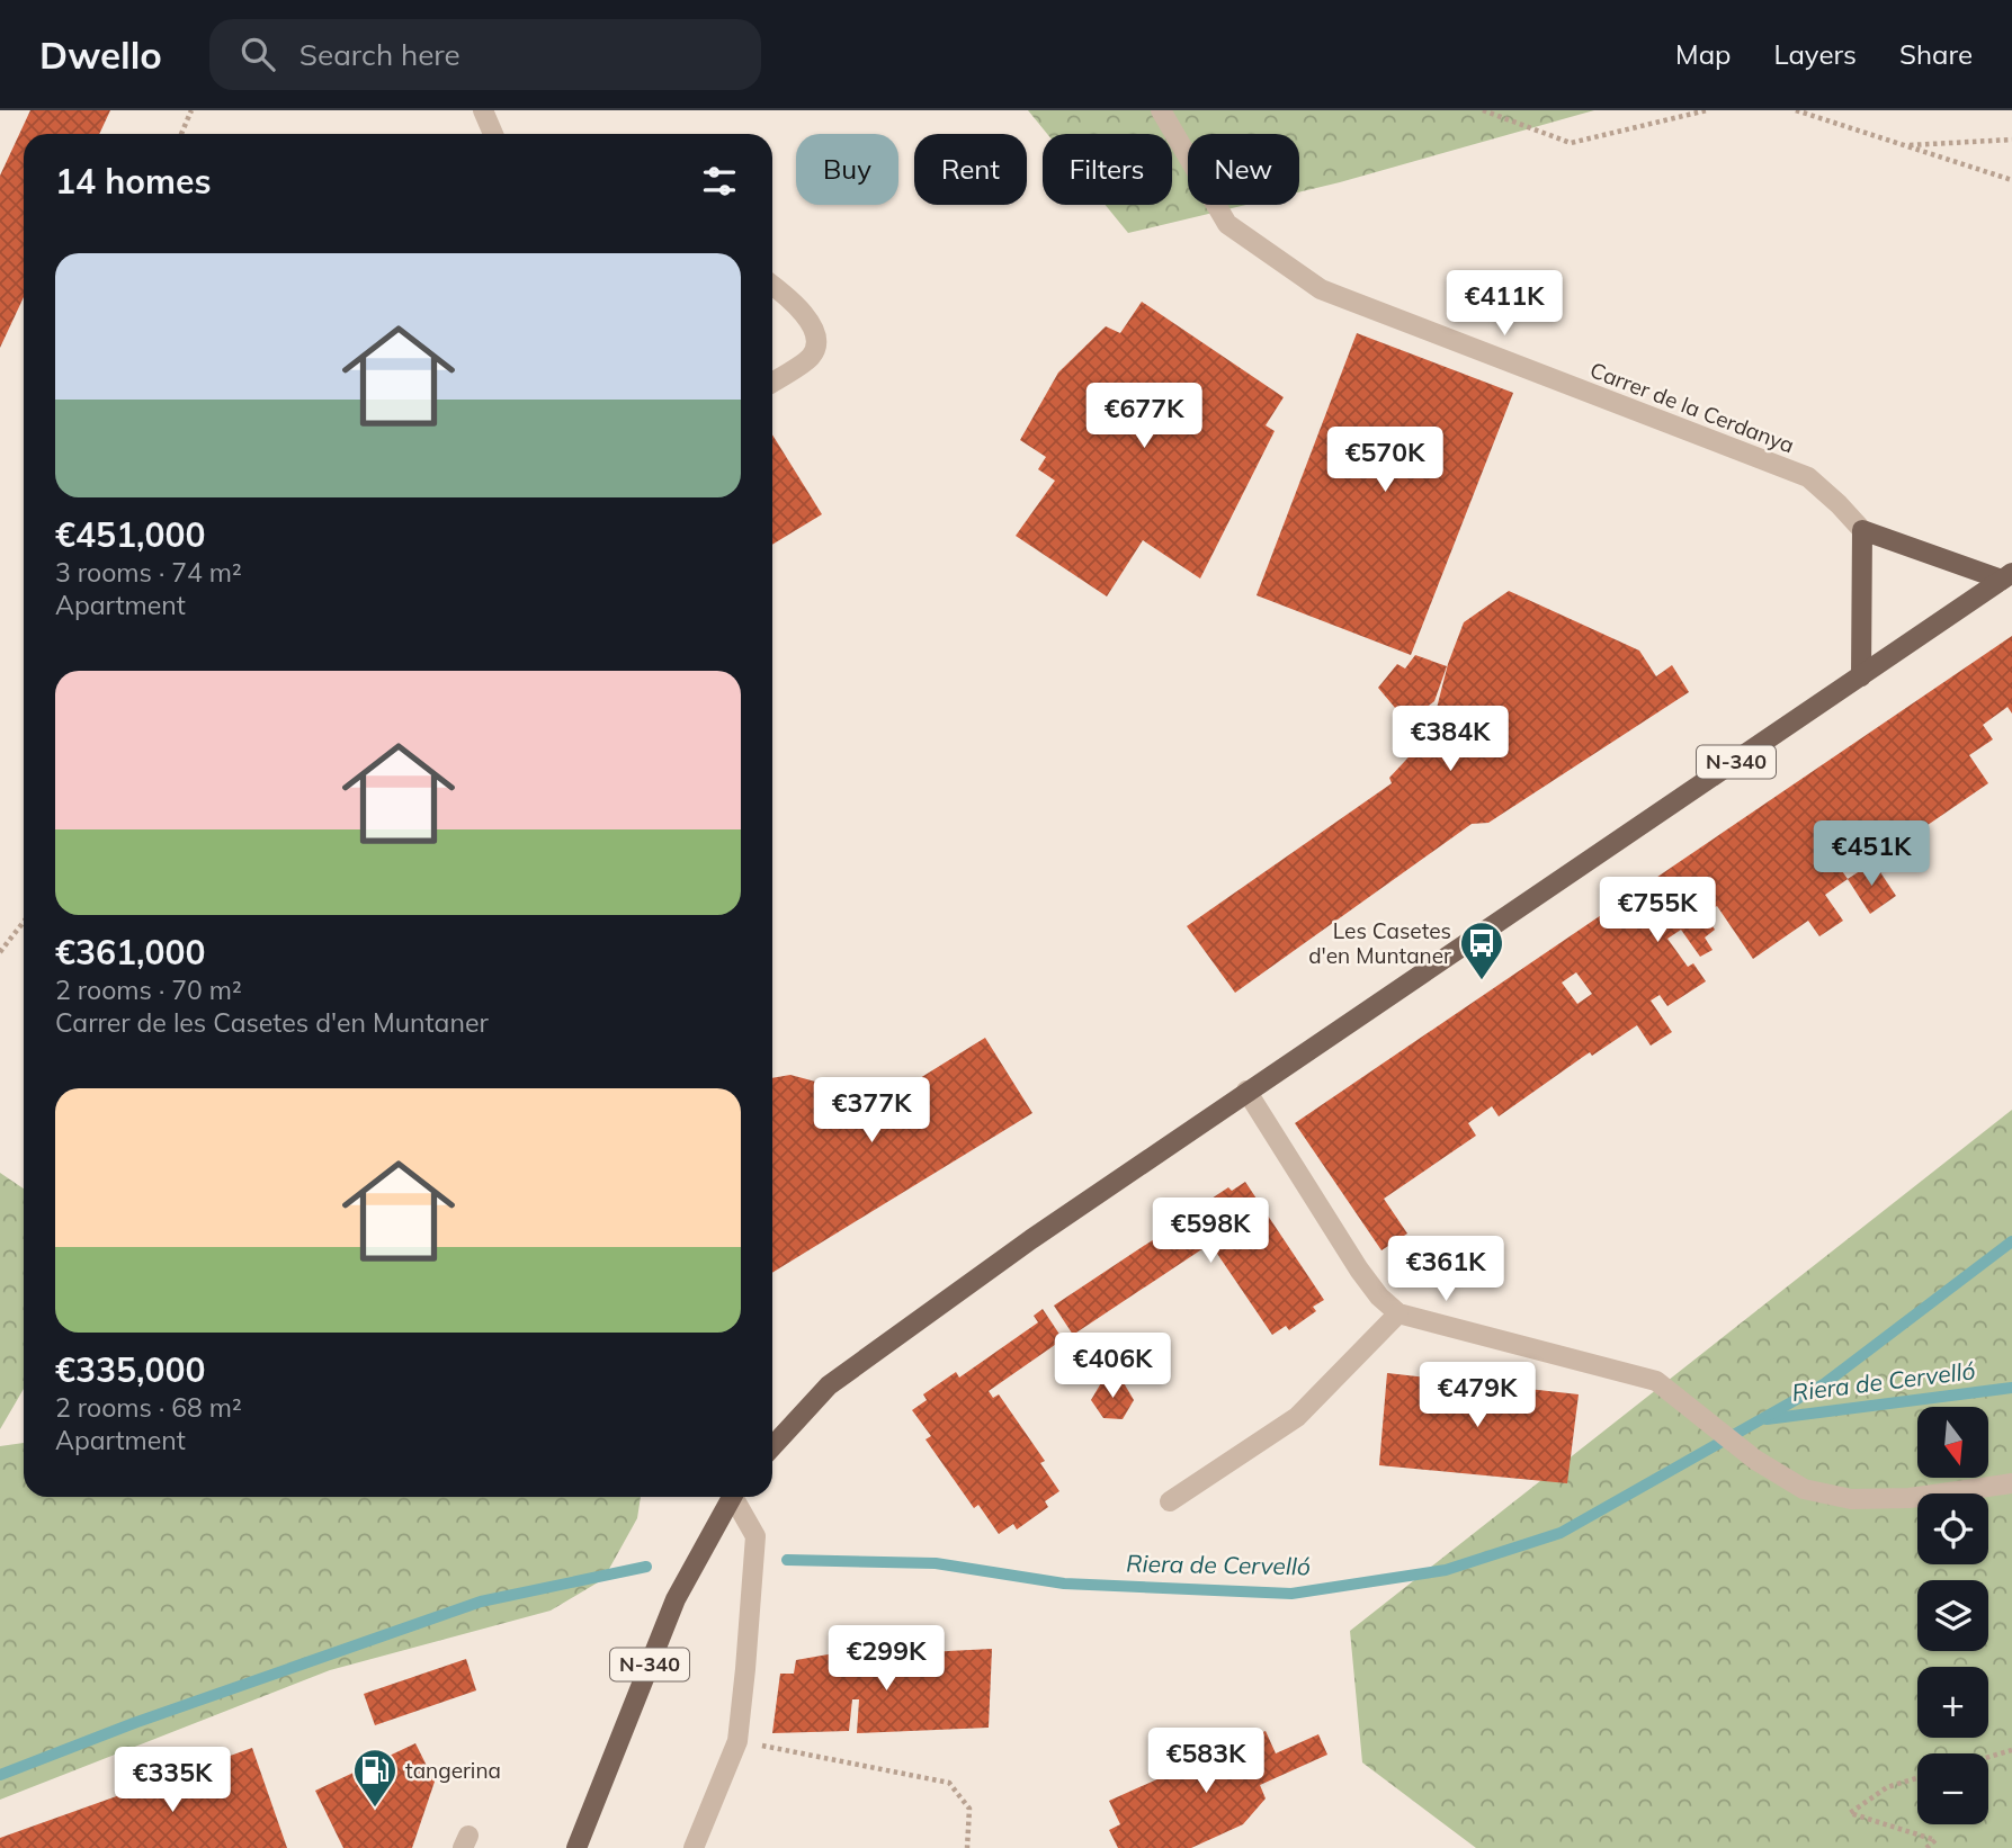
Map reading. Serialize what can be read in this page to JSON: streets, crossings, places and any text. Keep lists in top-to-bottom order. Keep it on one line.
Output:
{"streets":{"main road":["N-340"],"street":["Carrer de la Cerdanya"]},"water":["Riera de Cervelló"],"places":{"bus stop":["Les Casetes d'en Muntaner"],"fuel station":["tangerina"]},"north":"bottom","page":{"header":"Dwello","search":"Search here","nav":["Map","Layers","Share"],"chip":["Buy","Rent","Filters","New"],"heading":"14 homes","list":[{"name":"€451,000","note":"3 rooms · 74 m² · Apartment"},{"name":"€361,000","note":"2 rooms · 70 m² · Carrer de les Casetes d'en Muntaner"},{"name":"€335,000","note":"2 rooms · 68 m² · Apartment"}],"price":["€411K","€677K","€570K","€384K","€451K","€755K","€377K","€598K","€361K","€406K","€479K","€299K","€583K","€335K"],"map_buttons":["+","−"]}}
